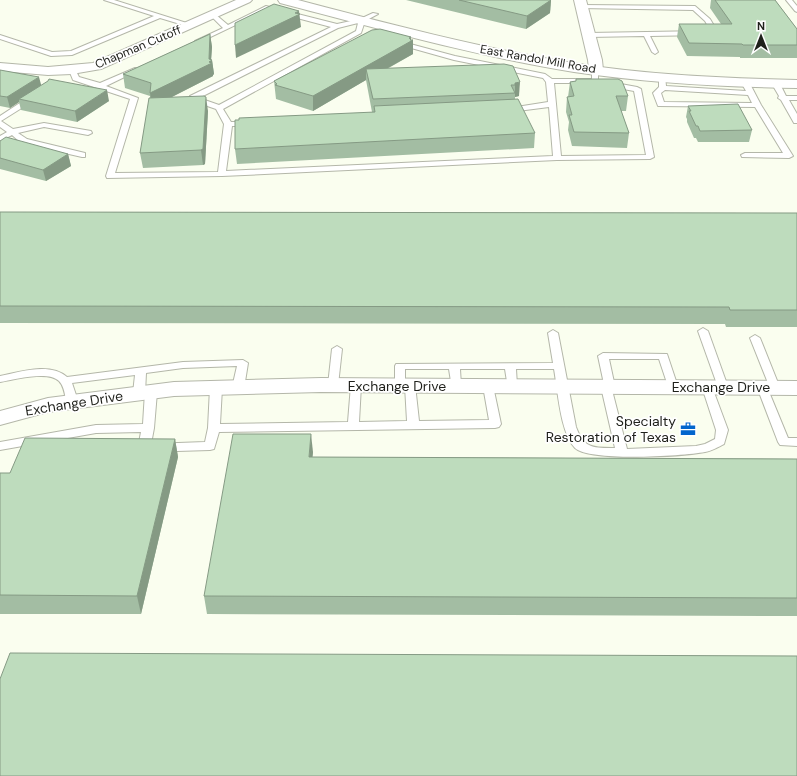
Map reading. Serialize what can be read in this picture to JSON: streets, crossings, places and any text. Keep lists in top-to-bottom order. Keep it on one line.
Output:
{"streets":{"main road":["East Randol Mill Road"],"street":["Chapman Cutoff","Exchange Drive"]},"places":{"office":["Specialty Restoration of Texas"]},"north":"top"}
